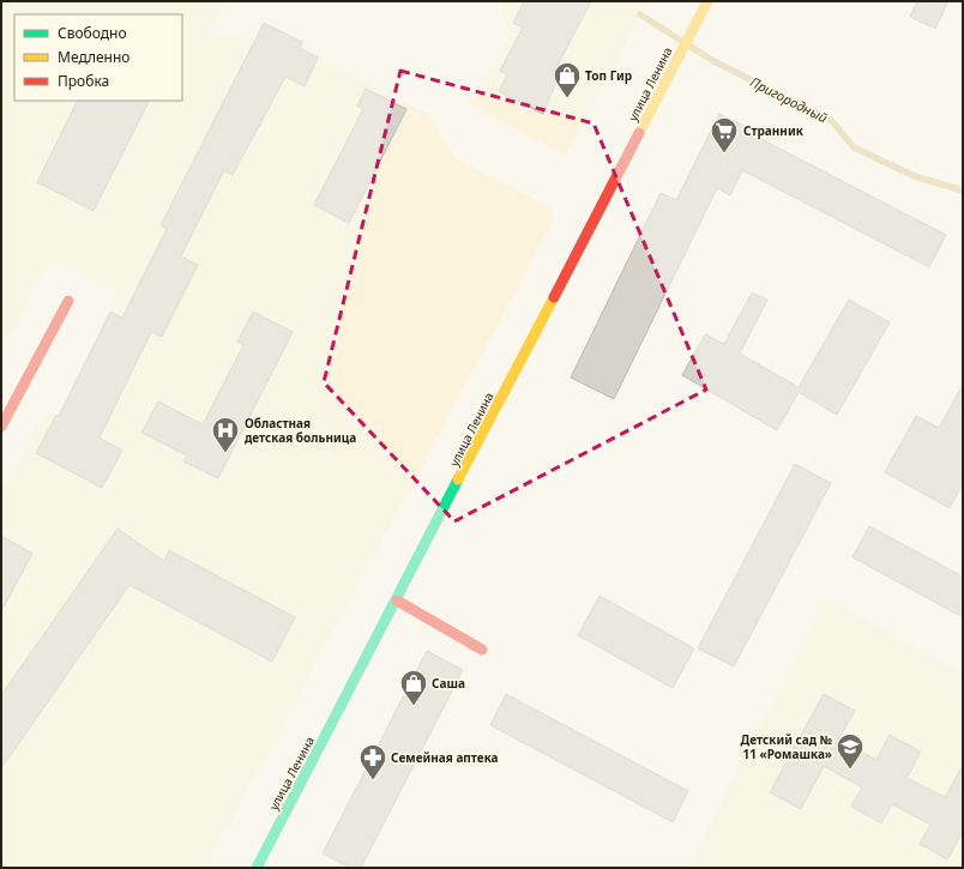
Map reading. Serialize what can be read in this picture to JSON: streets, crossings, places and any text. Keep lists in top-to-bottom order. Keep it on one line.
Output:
{"streets":{"main road":["улица Ленина"]},"water":["Пригородный"],"places":{"shop":["Топ Гир","Саша"],"supermarket":["Странник"],"hospital":["Областная детская больница"],"school or university":["Детский сад № 11 «Ромашка»"],"pharmacy":["Семейная аптека"]},"legend":["Свободно","Медленно","Пробка"]}
